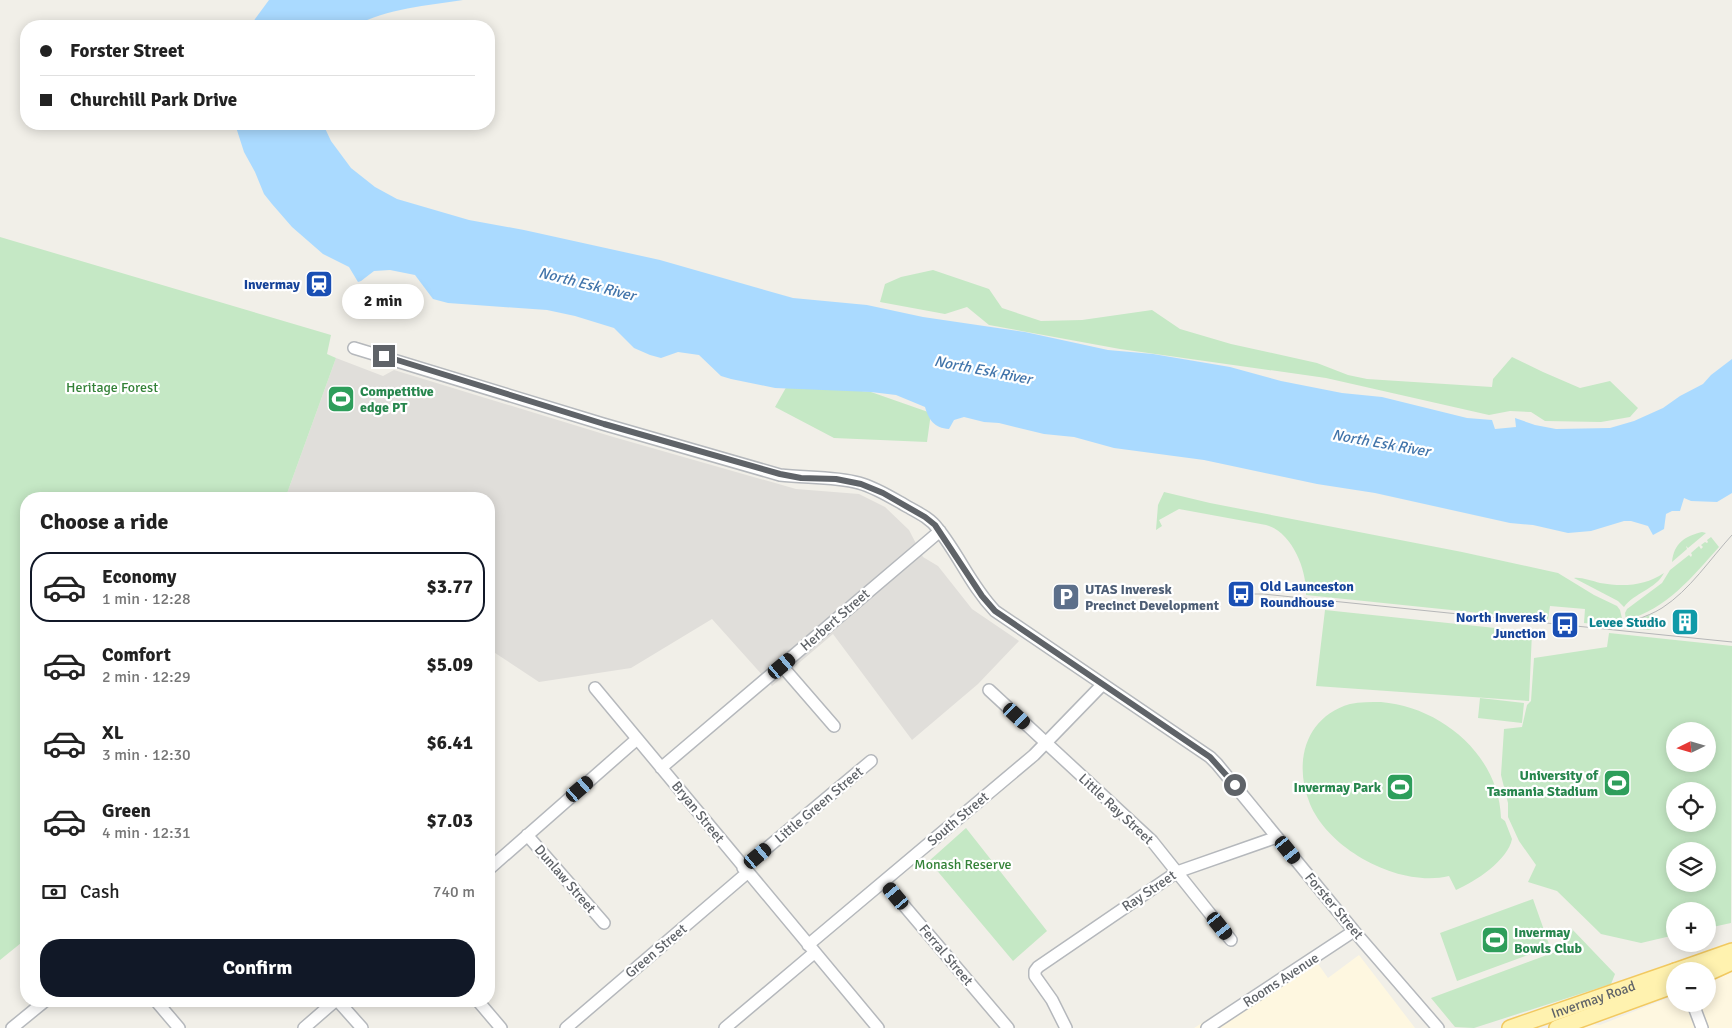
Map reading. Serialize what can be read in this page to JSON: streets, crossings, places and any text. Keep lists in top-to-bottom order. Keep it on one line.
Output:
{"streets":{"main road":["Invermay Road"],"street":["Herbert Street","Little Green Street","Little Ray Street","Bryan Street","South Street","Dunlaw Street","Ray Street","Forster Street","Green Street","Ferral Street","Rooms Avenue"]},"crossings":[["Herbert Street","Bryan Street"],["Herbert Street","Forster Street"],["Little Green Street","Bryan Street"],["Little Green Street","Green Street"],["Little Ray Street","South Street"],["Little Ray Street","Ray Street"],["Bryan Street","South Street"],["Bryan Street","Green Street"],["South Street","Forster Street"],["South Street","Ferral Street"],["Ray Street","Forster Street"],["Forster Street","Rooms Avenue"]],"water":["North Esk River"],"parks":["Heritage Forest","Monash Reserve"],"places":{"station":["Invermay"],"sports":["Competitive edge PT","University of Tasmania Stadium","Invermay Park","Invermay Bowls Club"],"bus stop":["Old Launceston Roundhouse","North Inveresk Junction"],"parking":["UTAS Inveresk Precinct Development"],"building":["Levee Studio"]},"north":"left","page":{"banner":["Forster Street","Churchill Park Drive"],"bubble":"2 min","heading":"Choose a ride","list":[{"name":"Economy","note":"1 min · 12:28","value":"$3.77"},{"name":"Comfort","note":"2 min · 12:29","value":"$5.09"},{"name":"XL","note":"3 min · 12:30","value":"$6.41"},{"name":"Green","note":"4 min · 12:31","value":"$7.03"}],"map_buttons":["+","−"],"pay":["Cash","740 m"],"buttons":"Confirm"}}
